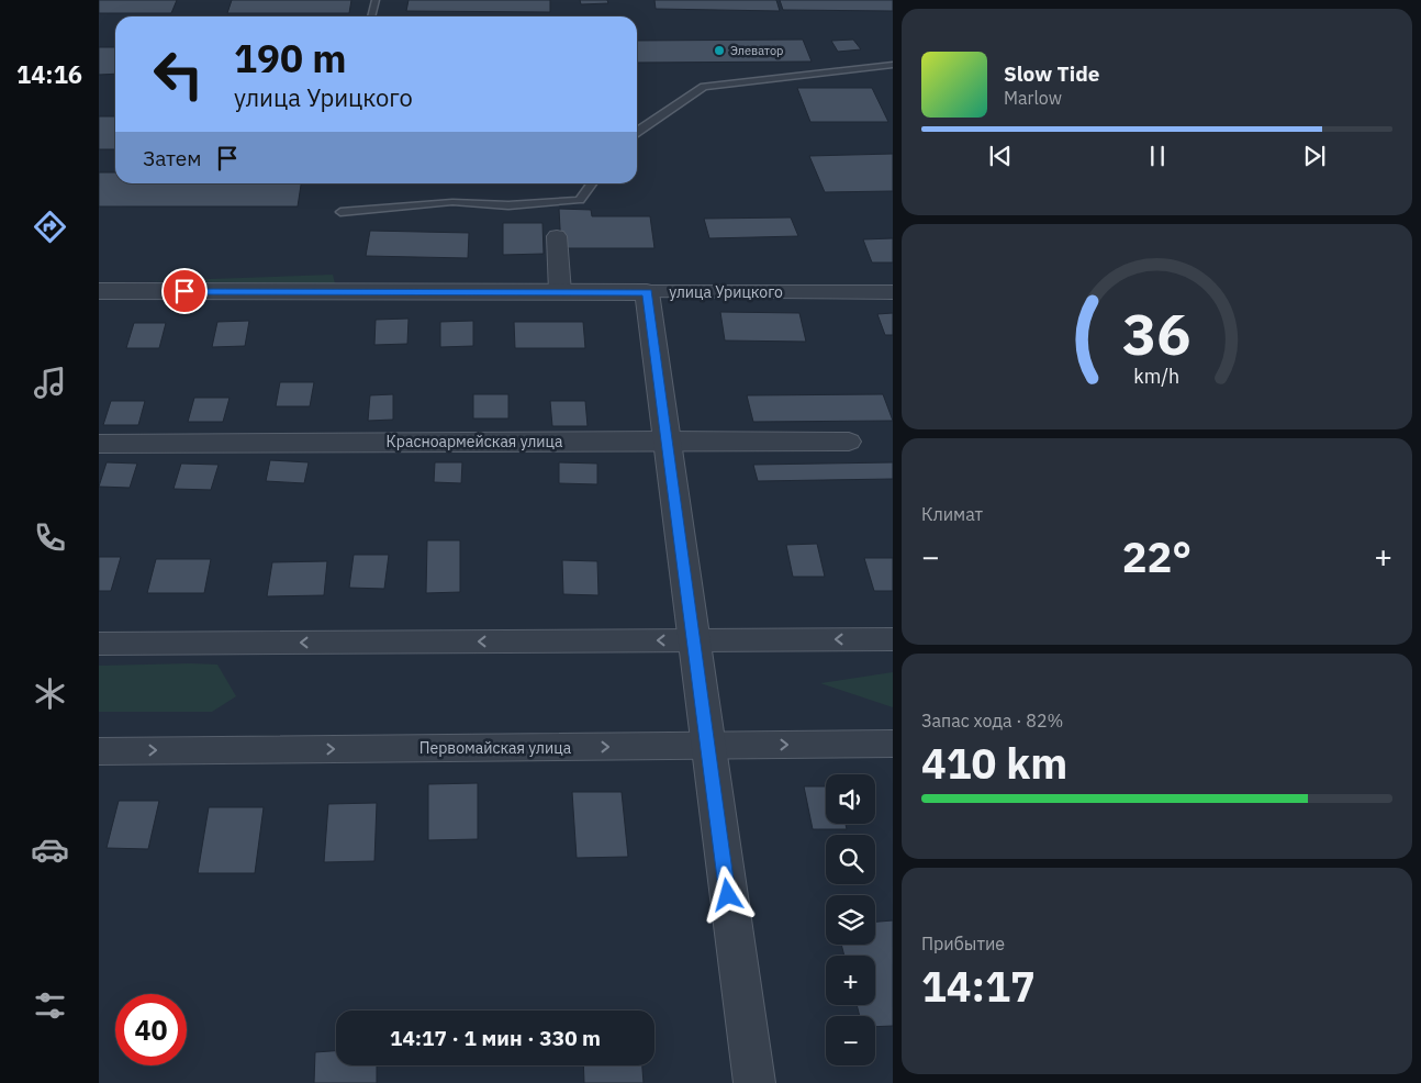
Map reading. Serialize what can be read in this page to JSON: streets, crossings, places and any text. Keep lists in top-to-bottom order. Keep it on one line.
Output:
{"streets":{"street":["улица Урицкого","Красноармейская улица","Первомайская улица"]},"places":["Элеватор"],"page":{"tabs":"14:16","turn":["190 m","улица Урицкого"],"song":["Slow Tide","Marlow"],"then":"Затем","tile":["Климат",["Запас хода · 82%","410 km"],["Прибытие","14:17"]],"heat":["−","22°","+"],"map_buttons":["+","−"],"limit":"40","trip":"14:17 · 1 мин · 330 m","gauge":["36","km/h"]}}
